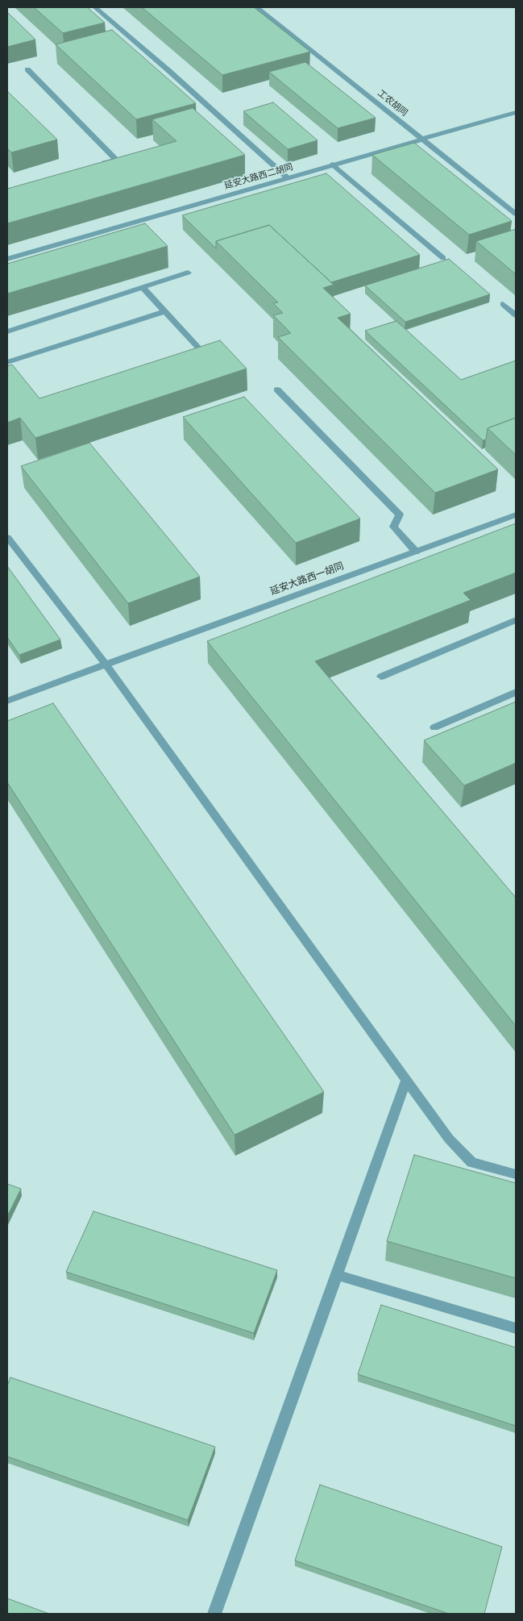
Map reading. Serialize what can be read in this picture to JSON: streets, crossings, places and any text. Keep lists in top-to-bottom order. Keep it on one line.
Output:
{"streets":{"street":["工农胡同","延安大路西二胡同","延安大路西一胡同"]},"crossings":[["工农胡同","延安大路西二胡同"]]}
